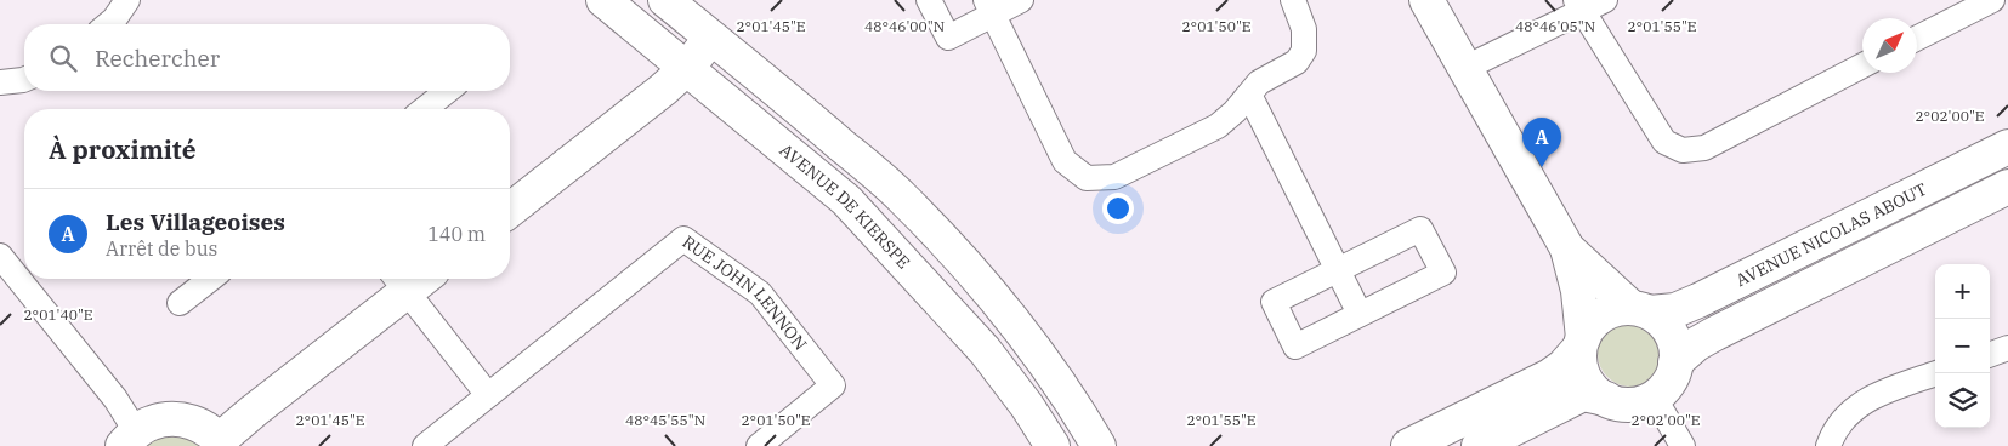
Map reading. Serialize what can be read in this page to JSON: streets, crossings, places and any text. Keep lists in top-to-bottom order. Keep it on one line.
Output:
{"streets":{"main road":["AVENUE DE KIERSPE","AVENUE NICOLAS ABOUT"],"street":["RUE JOHN LENNON"]},"north":"top right","page":{"search":"Rechercher","heading":"À proximité","pins":"A","list":[{"mark":"A","name":"Les Villageoises","note":"Arrêt de bus","value":"140 m"}],"map_buttons":["+","−"]},"coordinates":["2°01'45\"E","2°01'50\"E","2°01'55\"E","48°46'00\"N","48°46'05\"N","2°02'00\"E","2°01'40\"E","48°45'55\"N"]}
